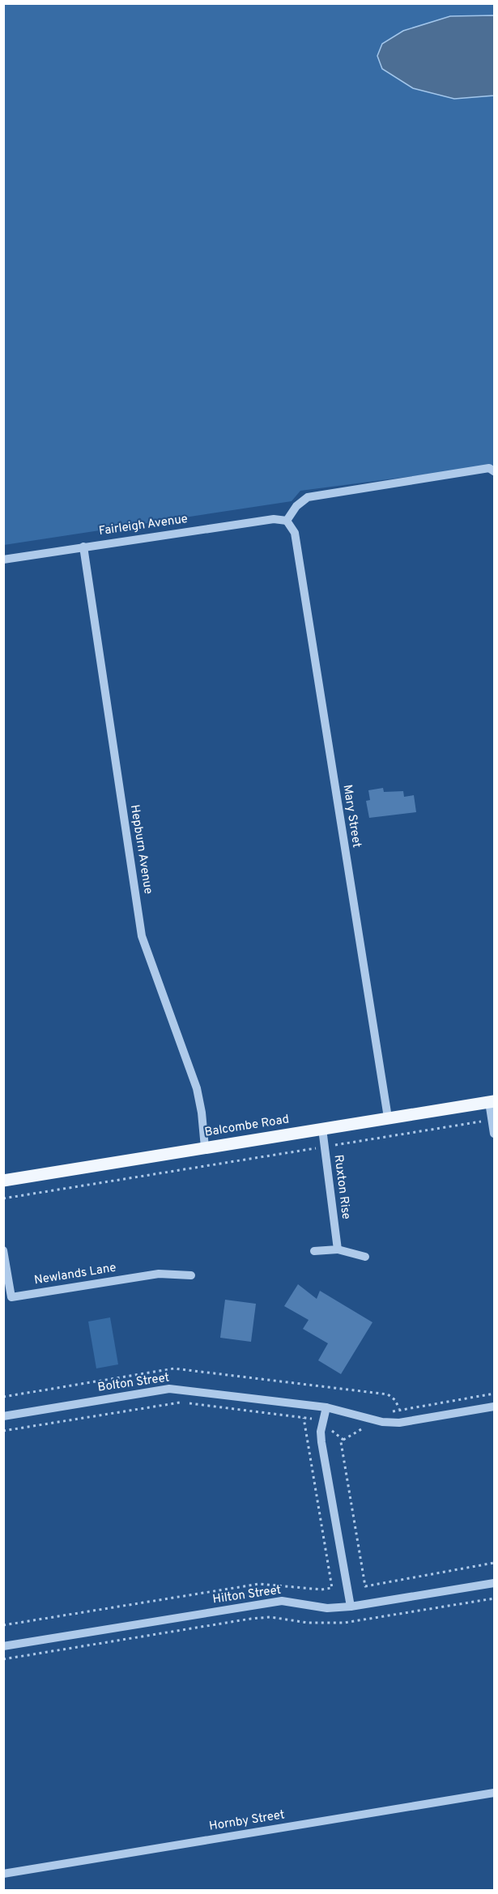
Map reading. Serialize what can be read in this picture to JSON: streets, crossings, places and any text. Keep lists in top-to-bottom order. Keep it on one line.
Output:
{"streets":{"main road":["Balcombe Road"],"street":["Fairleigh Avenue","Mary Street","Hepburn Avenue","Ruxton Rise","Newlands Lane","Bolton Street","Hilton Street","Hornby Street"]},"crossings":[["Fairleigh Avenue","Mary Street"],["Fairleigh Avenue","Hepburn Avenue"],["Mary Street","Balcombe Road"],["Hepburn Avenue","Balcombe Road"],["Balcombe Road","Ruxton Rise"]]}
